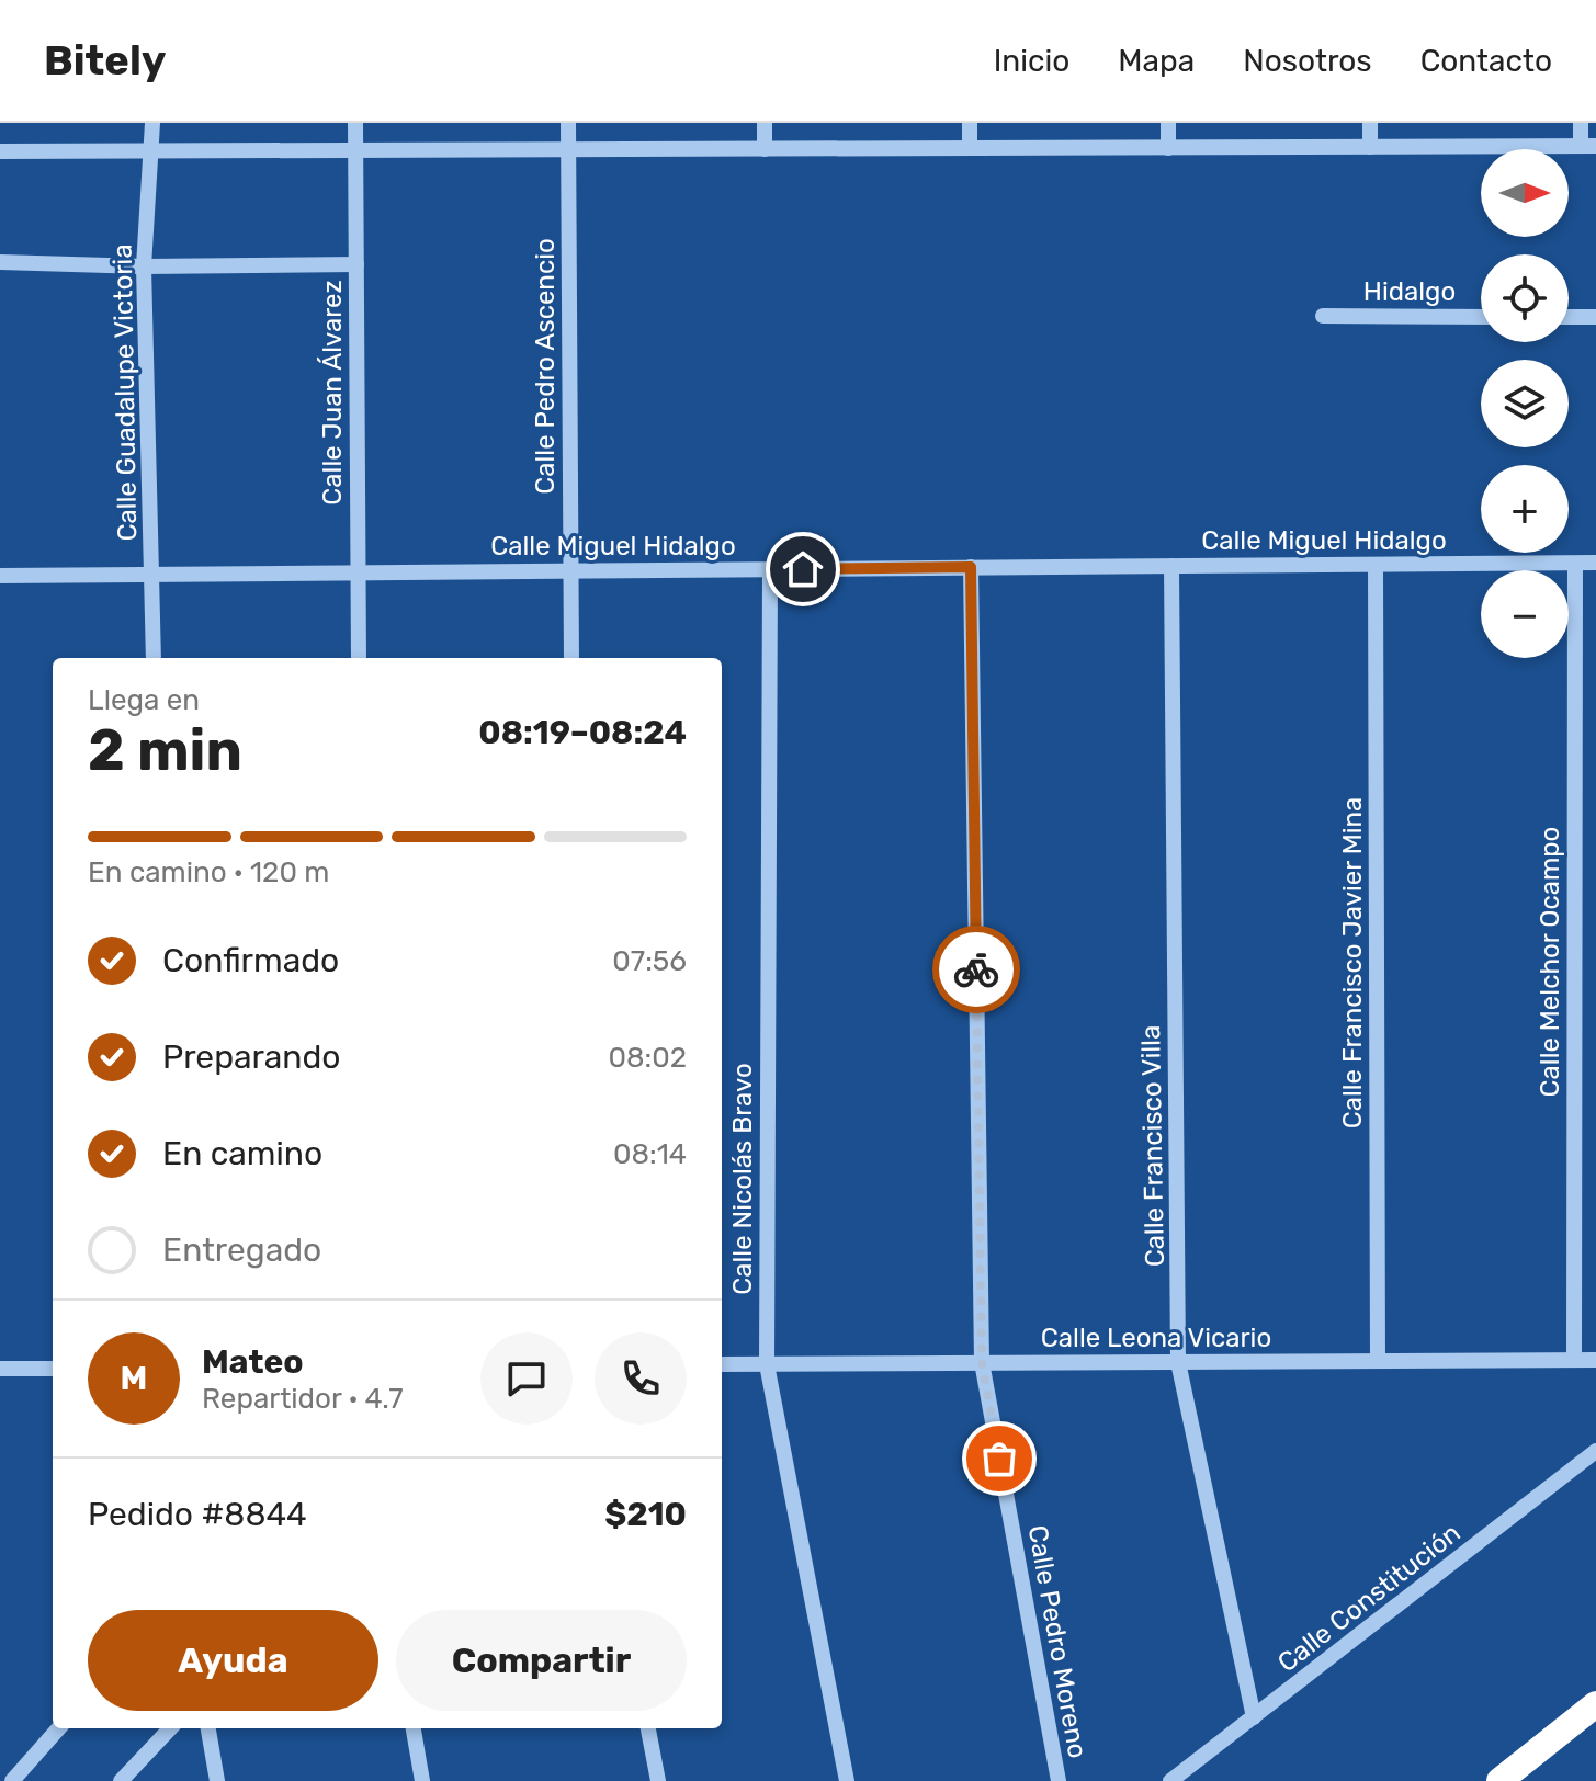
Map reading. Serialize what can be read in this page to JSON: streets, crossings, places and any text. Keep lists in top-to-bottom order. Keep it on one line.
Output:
{"streets":{"street":["Hidalgo","Calle Pedro Ascencio","Calle Guadalupe Victoria","Calle Juan Álvarez","Calle Miguel Hidalgo","Calle Melchor Ocampo","Calle Francisco Javier Mina","Calle Francisco Villa","Calle Nicolás Bravo","Calle Leona Vicario","Calle Constitución","Calle Pedro Moreno"]},"crossings":[["Calle Pedro Ascencio","Calle Miguel Hidalgo"],["Calle Guadalupe Victoria","Calle Miguel Hidalgo"],["Calle Juan Álvarez","Calle Miguel Hidalgo"],["Calle Miguel Hidalgo","Calle Melchor Ocampo"],["Calle Miguel Hidalgo","Calle Francisco Javier Mina"],["Calle Miguel Hidalgo","Calle Francisco Villa"],["Calle Miguel Hidalgo","Calle Nicolás Bravo"],["Calle Miguel Hidalgo","Calle Pedro Moreno"],["Calle Melchor Ocampo","Calle Leona Vicario"],["Calle Francisco Javier Mina","Calle Leona Vicario"],["Calle Francisco Villa","Calle Leona Vicario"],["Calle Francisco Villa","Calle Constitución"],["Calle Nicolás Bravo","Calle Leona Vicario"],["Calle Leona Vicario","Calle Pedro Moreno"]],"north":"right","page":{"header":"Bitely","nav":["Inicio","Mapa","Nosotros","Contacto"],"map_buttons":["+","−"],"heading":["2 min","Llega en","08:19–08:24"],"panel":["Mateo","Repartidor · 4.7","Pedido #8844","$210"],"bar":"En camino · 120 m","list":[["Confirmado","07:56"],["Preparando","08:02"],["En camino","08:14"],"Entregado"],"round":"M","buttons":["Ayuda","Compartir"]}}
